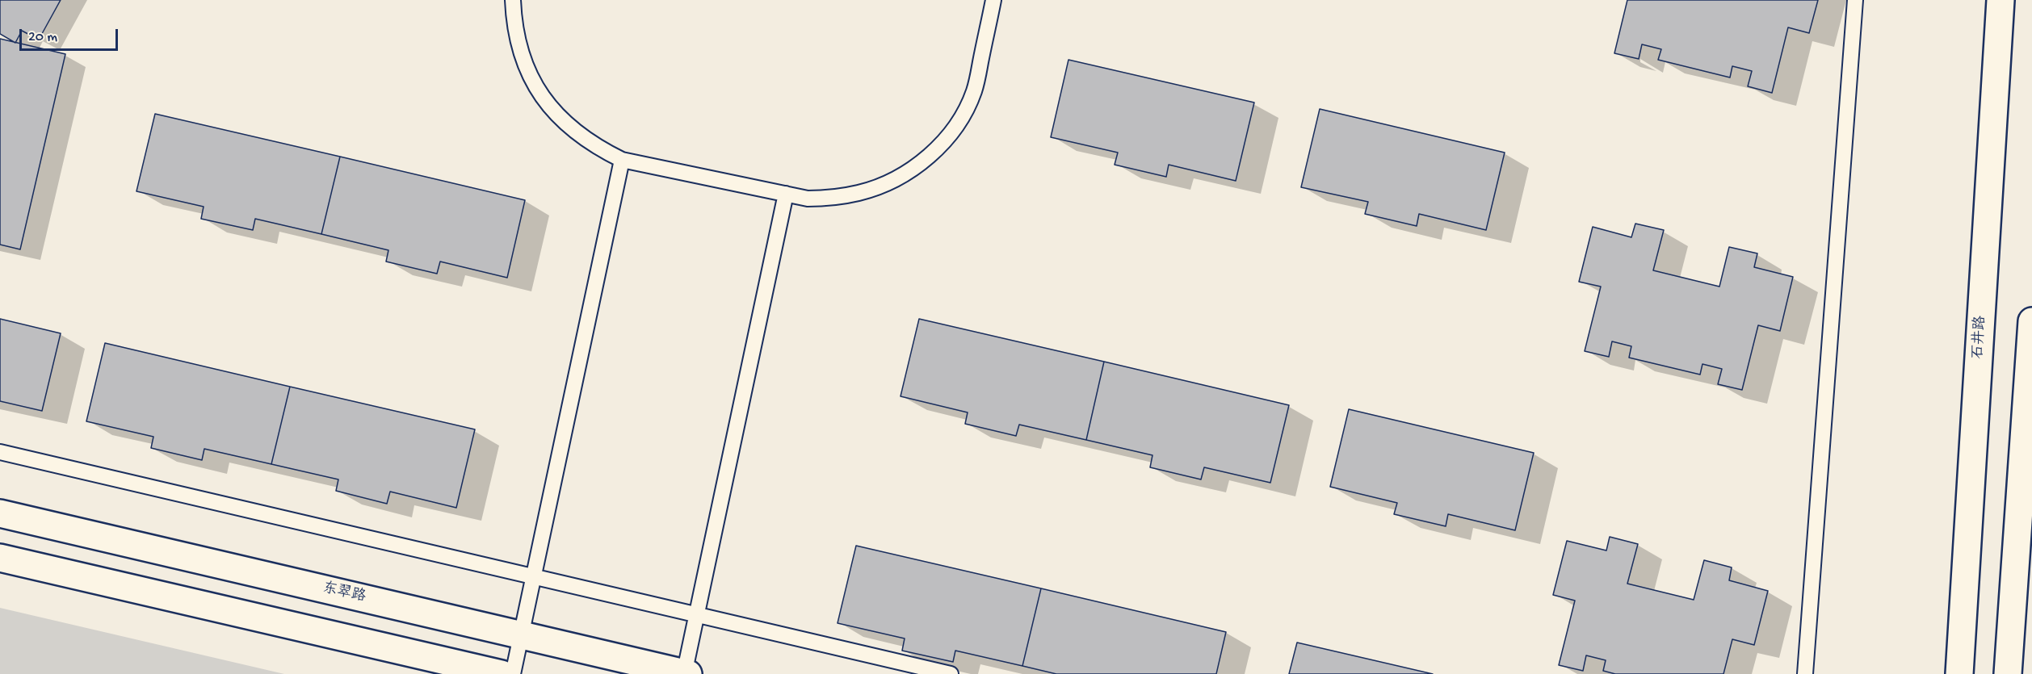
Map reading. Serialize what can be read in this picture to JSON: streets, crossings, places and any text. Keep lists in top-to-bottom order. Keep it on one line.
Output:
{"streets":{"street":["石井路","东翠路"]},"scale_bar":"20 m"}
